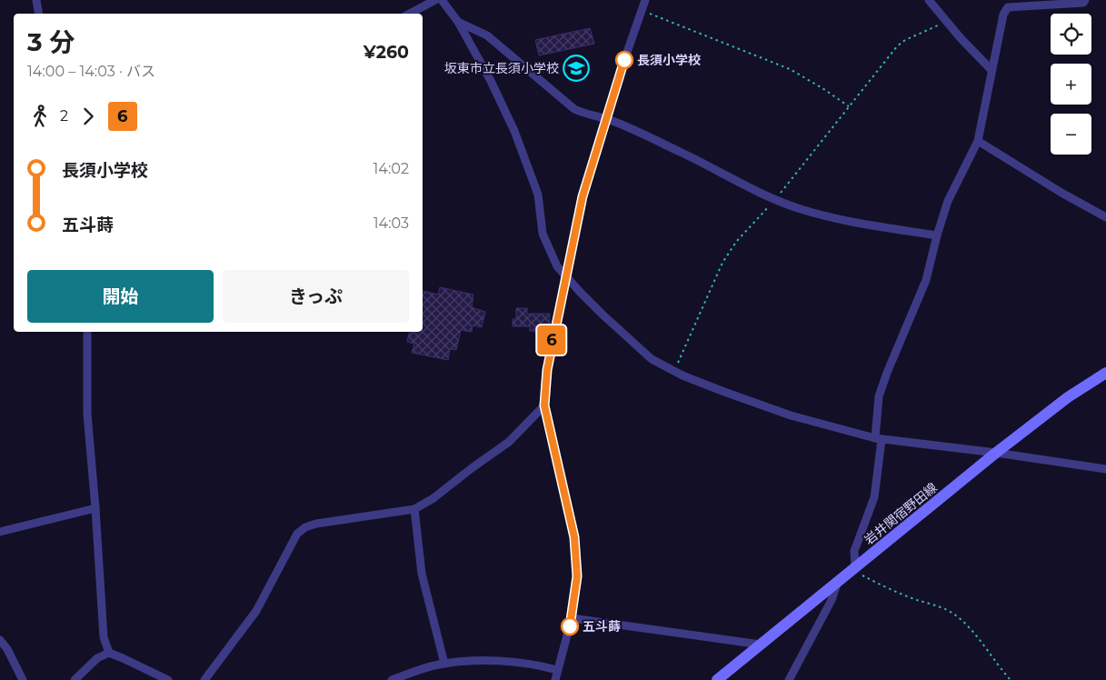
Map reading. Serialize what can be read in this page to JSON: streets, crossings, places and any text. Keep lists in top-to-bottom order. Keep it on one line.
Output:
{"streets":{"main road":["岩井関宿野田線"]},"places":{"other":["長須小学校","五斗蒔"],"school or university":["坂東市立長須小学校"]},"lines":["bus line 6"],"page":{"on_map":"6","map_buttons":["+","−"],"heading":["3 分","14:00 – 14:03 · バス","¥260"],"legs":["2","6"],"list":[{"name":"長須小学校","value":"14:02"},{"name":"五斗蒔","value":"14:03"}],"buttons":["開始","きっぷ"]}}
